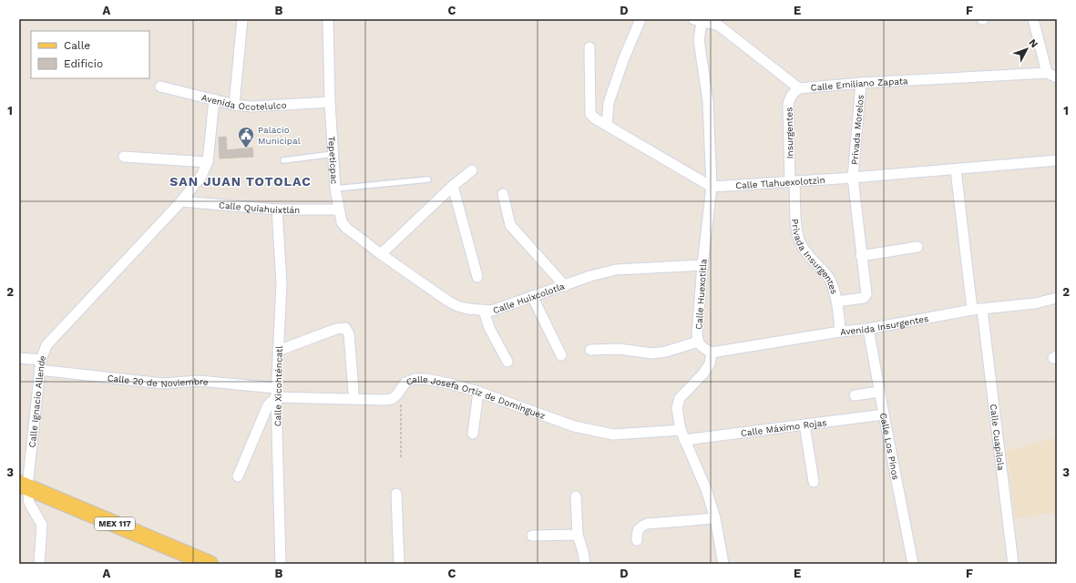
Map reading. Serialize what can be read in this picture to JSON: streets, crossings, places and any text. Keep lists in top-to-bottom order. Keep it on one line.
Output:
{"streets":{"main road":["MEX 117"],"street":["Calle Emiliano Zapata","Avenida Ocotelulco","Privada Morelos","Insurgentes","Tepeticpac","Calle Tlahuexolotzin","Calle Quiahuixtlán","Privada Insurgentes","Calle Huexotitla","Calle Huixcolotla","Avenida Insurgentes","Calle 20 de Noviembre","Calle Xicohténcatl","Calle Ignacio Allende","Calle Josefa Ortiz de Domínguez","Calle Máximo Rojas","Calle Cuapilola","Calle Los Pinos"]},"crossings":[["Calle Emiliano Zapata","Privada Morelos"],["Calle Emiliano Zapata","Insurgentes"],["Calle Emiliano Zapata","Calle Huexotitla"],["Avenida Ocotelulco","Tepeticpac"],["Privada Morelos","Calle Tlahuexolotzin"],["Privada Morelos","Privada Insurgentes"],["Insurgentes","Calle Tlahuexolotzin"],["Insurgentes","Privada Insurgentes"],["Tepeticpac","Calle Quiahuixtlán"],["Tepeticpac","Calle Huixcolotla"],["Calle Tlahuexolotzin","Privada Insurgentes"],["Calle Tlahuexolotzin","Calle Huexotitla"],["Calle Tlahuexolotzin","Calle Cuapilola"],["Calle Quiahuixtlán","Calle Huixcolotla"],["Calle Quiahuixtlán","Calle Xicohténcatl"],["Calle Quiahuixtlán","Calle Ignacio Allende"],["Privada Insurgentes","Avenida Insurgentes"],["Calle Huexotitla","Calle Huixcolotla"],["Calle Huexotitla","Avenida Insurgentes"],["Avenida Insurgentes","Calle Cuapilola"],["Avenida Insurgentes","Calle Los Pinos"],["Calle 20 de Noviembre","Calle Xicohténcatl"],["Calle 20 de Noviembre","Calle Ignacio Allende"],["Calle 20 de Noviembre","Calle Josefa Ortiz de Domínguez"],["Calle Xicohténcatl","Calle Josefa Ortiz de Domínguez"],["Calle Ignacio Allende","MEX 117"],["Calle Máximo Rojas","Calle Los Pinos"]],"districts":["SAN JUAN TOTOLAC"],"places":{"public building":["Palacio Municipal"]},"legend":["Calle","Edificio"],"north":"top right","grid":{"columns":["A","B","C","D","E","F"],"rows":["1","2","3"]}}
